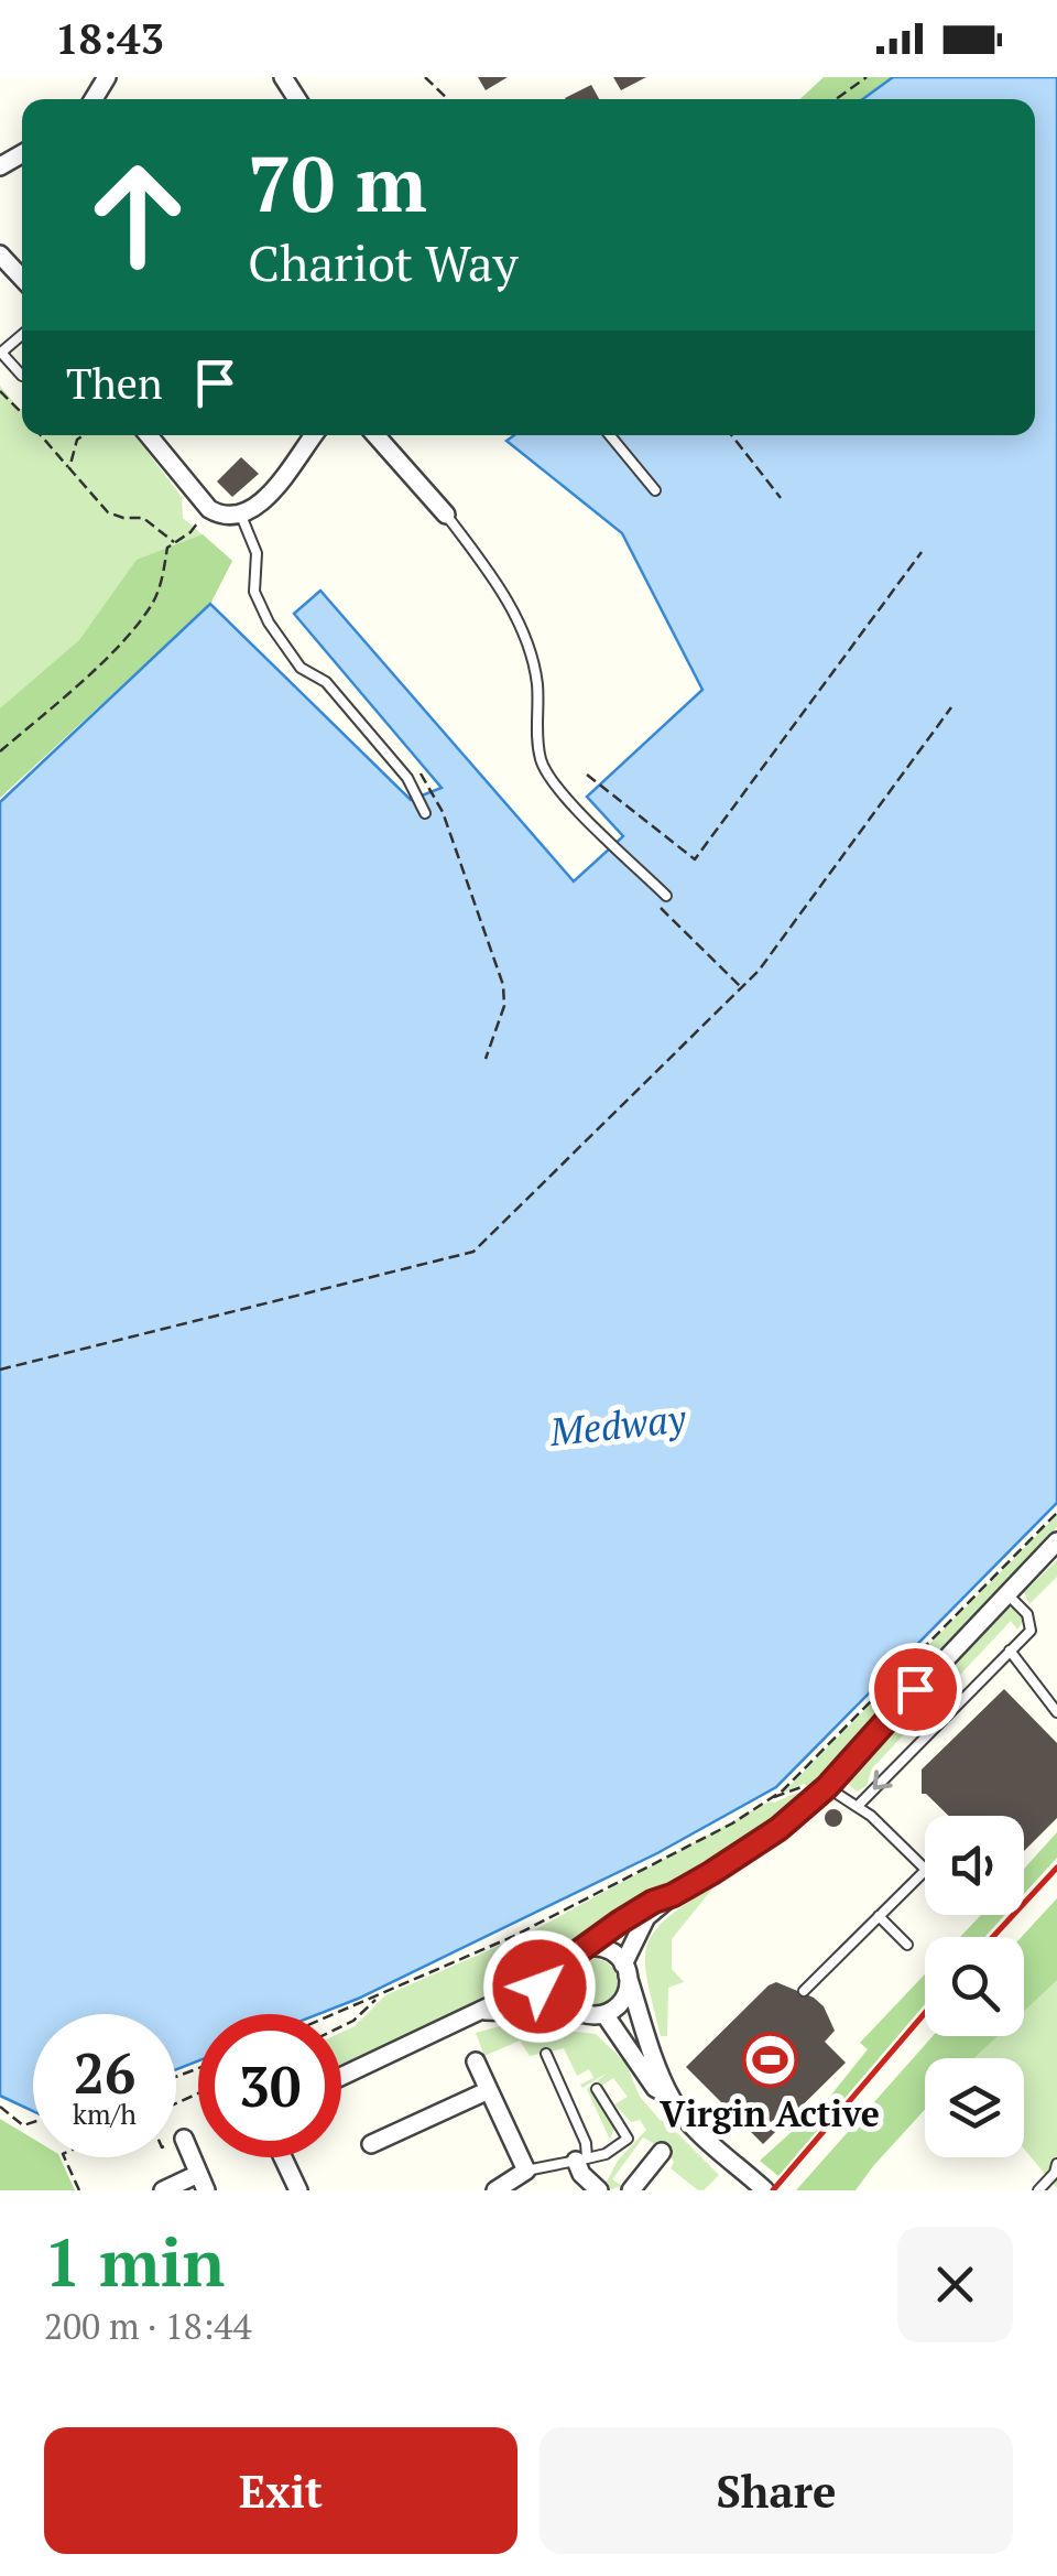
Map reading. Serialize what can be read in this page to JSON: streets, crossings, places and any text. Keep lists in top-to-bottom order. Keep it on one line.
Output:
{"water":["Medway"],"places":{"sports":["Virgin Active"]},"page":{"status":"18:43","turn":["70 m","Chariot Way"],"then":"Then","speed":"26 km/h","limit":"30","heading":["1 min","200 m · 18:44"],"buttons":["Exit","Share"]}}
